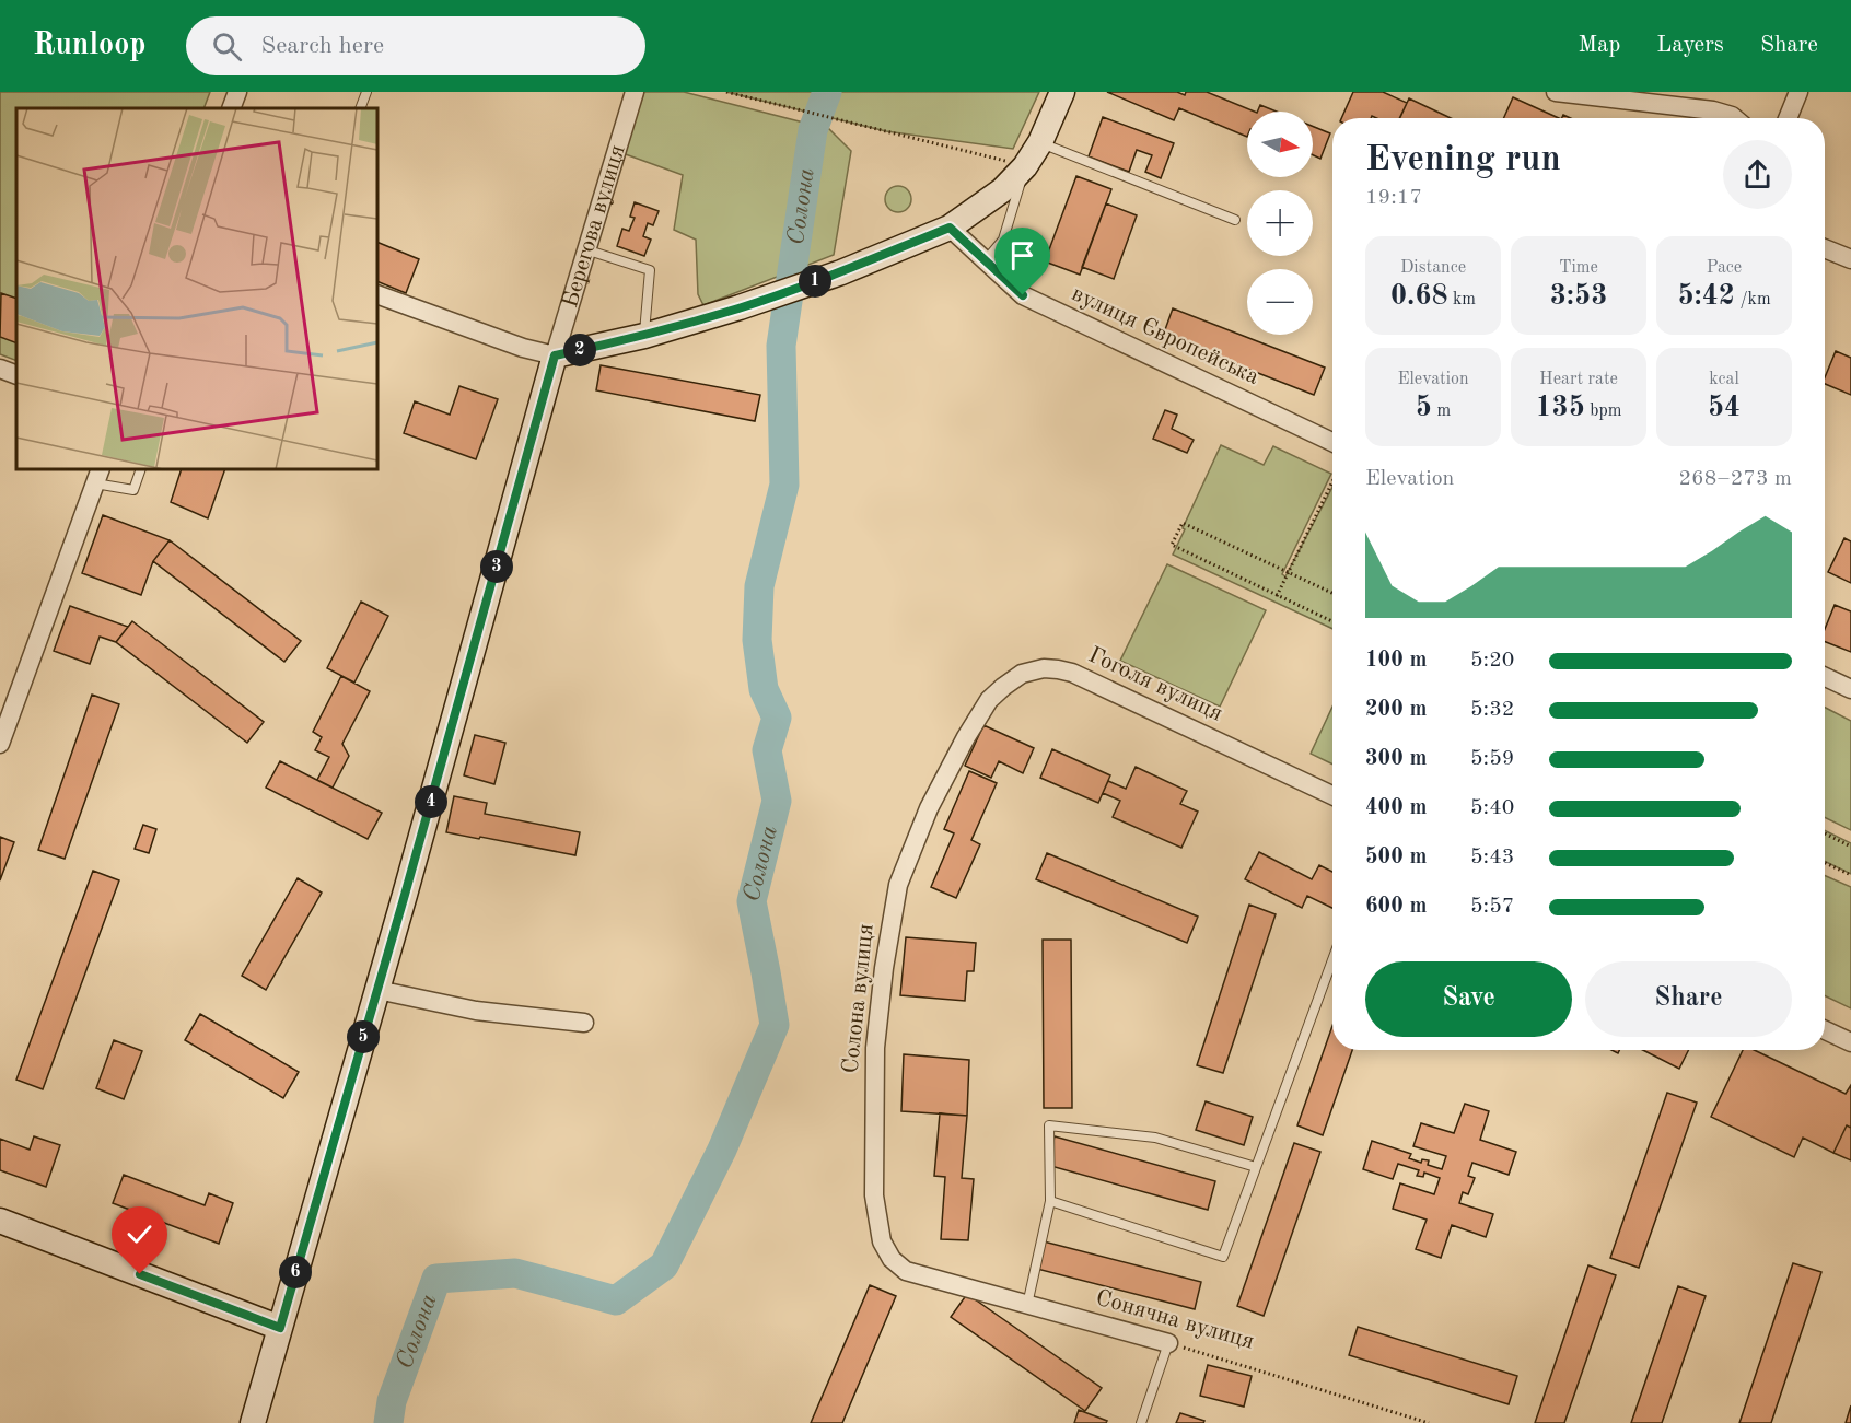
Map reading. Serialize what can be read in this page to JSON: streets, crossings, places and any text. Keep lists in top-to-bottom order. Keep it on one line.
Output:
{"streets":{"main road":["Берегова вулиця"],"street":["вулиця Європейська","Гоголя вулиця","Солона вулиця","Сонячна вулиця"]},"crossings":[["Гоголя вулиця","Солона вулиця"],["Солона вулиця","Сонячна вулиця"]],"water":["Солона"],"north":"right","page":{"header":"Runloop","search":"Search here","nav":["Map","Layers","Share"],"map_buttons":["+","−"],"heading":["Evening run","19:17"],"stats":[["Distance","0.68 km"],["Time","3:53"],["Pace","5:42 /km"],["Elevation","5 m"],["Heart rate","135 bpm"],["kcal","54"]],"pins":["1","2","3","4","5","6"],"chart":["Elevation","268–273 m"],"list":[{"name":"100 m","note":"5:20"},{"name":"200 m","note":"5:32"},{"name":"300 m","note":"5:59"},{"name":"400 m","note":"5:40"},{"name":"500 m","note":"5:43"},{"name":"600 m","note":"5:57"}],"buttons":["Save","Share"]}}
